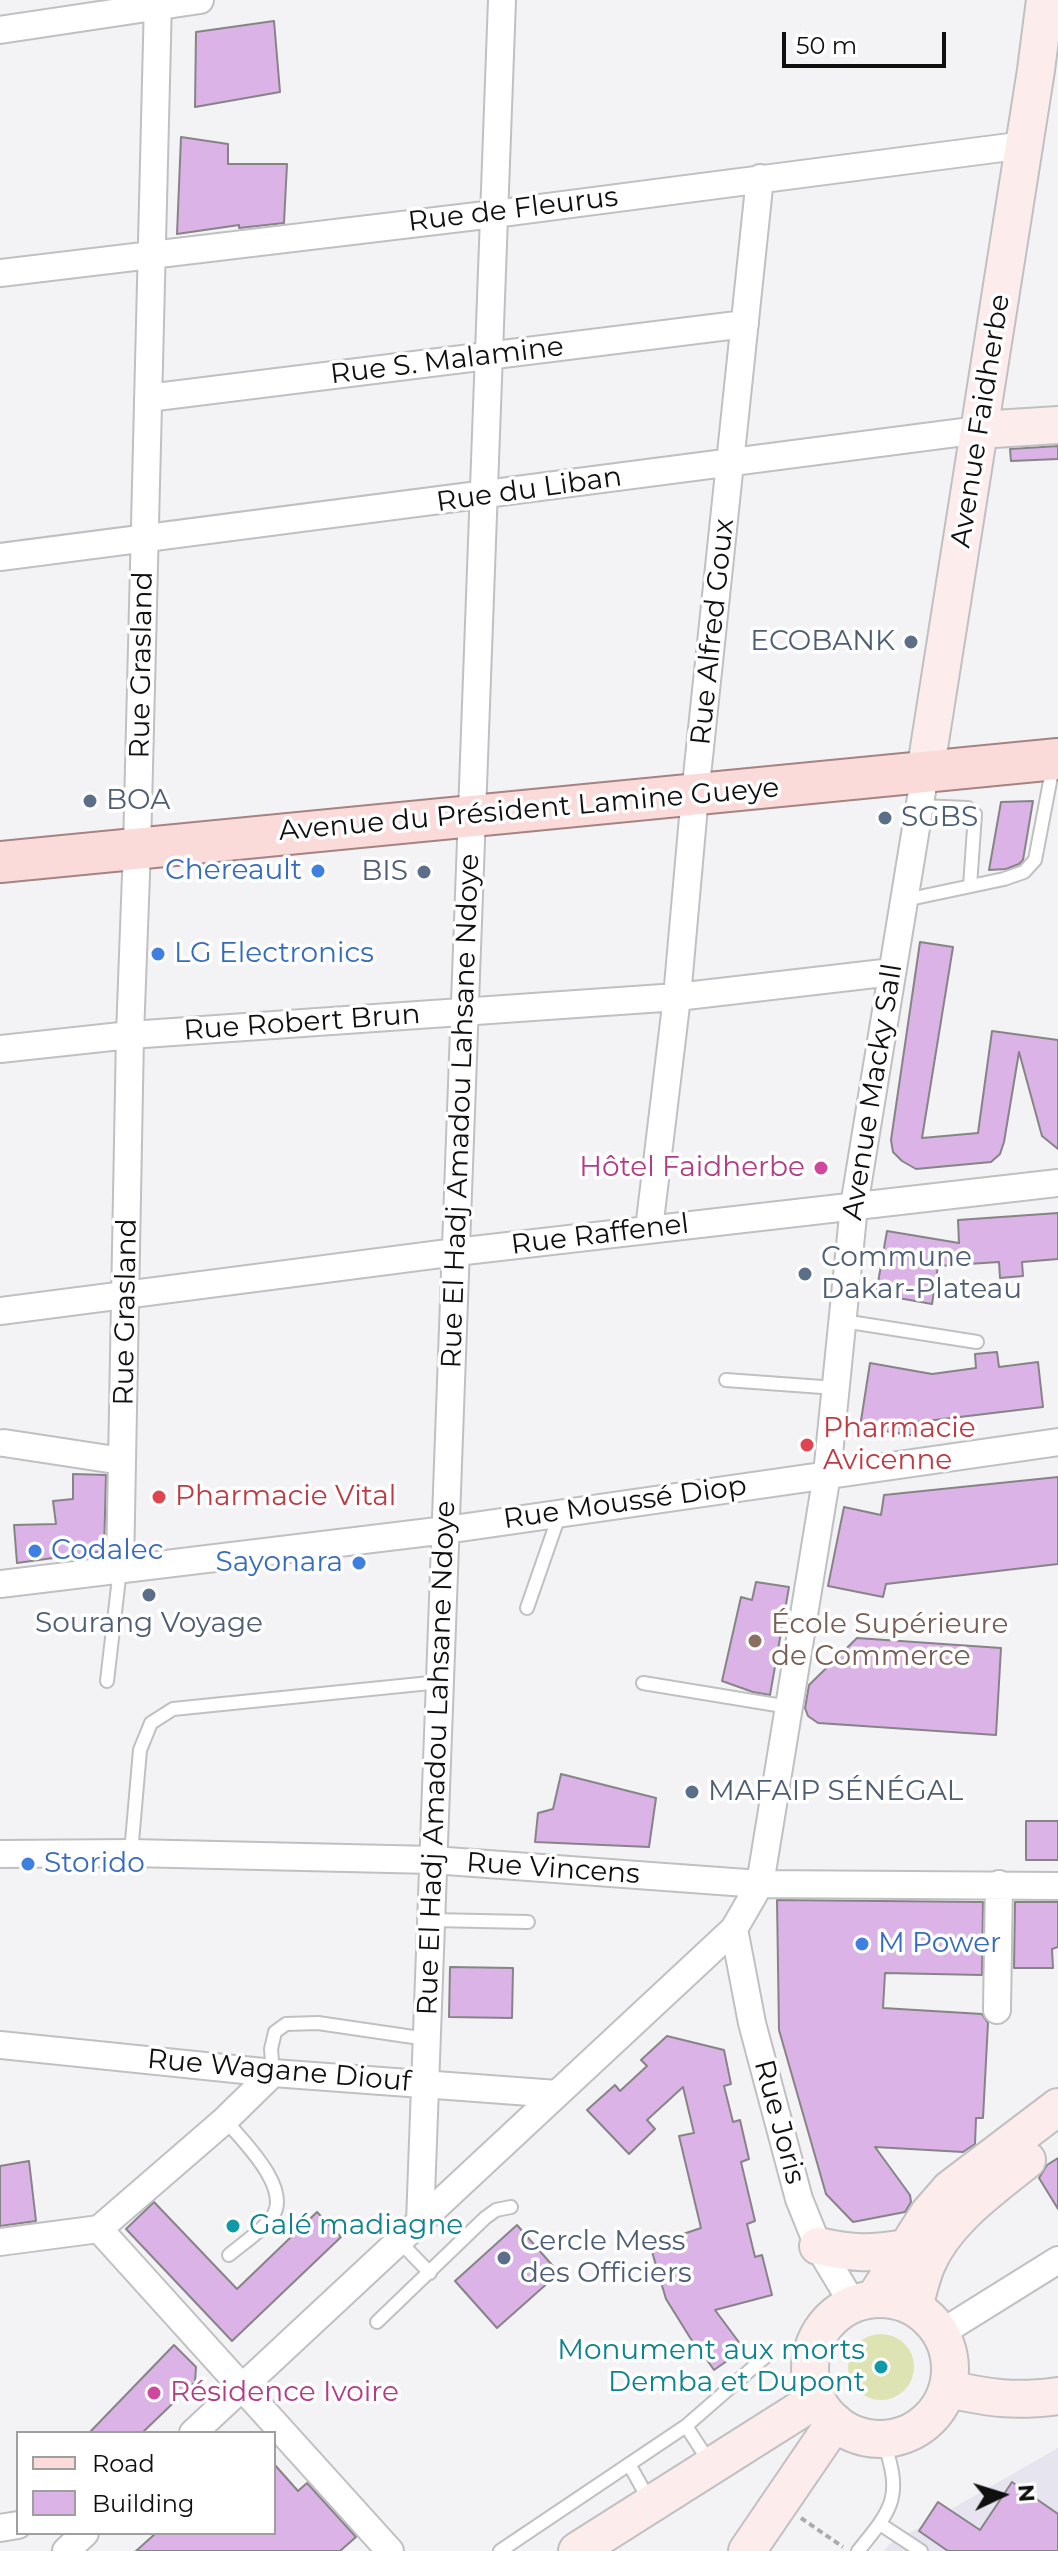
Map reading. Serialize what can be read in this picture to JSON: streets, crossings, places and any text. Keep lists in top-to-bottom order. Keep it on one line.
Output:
{"streets":{"main road":["Avenue du Président Lamine Gueye"],"street":["Rue de Fleurus","Rue S. Malamine","Avenue Faidherbe","Rue du Liban","Rue Alfred Goux","Rue Grasland","Rue Robert Brun","Avenue Macky Sall","Rue El Hadj Amadou Lahsane Ndoye","Rue Raffenel","Rue Moussé Diop","Rue Vincens","Rue Wagane Diouf","Rue Joris"]},"crossings":[["Rue de Fleurus","Avenue Faidherbe"],["Rue de Fleurus","Rue Alfred Goux"],["Rue de Fleurus","Rue Grasland"],["Rue de Fleurus","Rue El Hadj Amadou Lahsane Ndoye"],["Rue S. Malamine","Rue Alfred Goux"],["Rue S. Malamine","Rue Grasland"],["Rue S. Malamine","Rue El Hadj Amadou Lahsane Ndoye"],["Avenue Faidherbe","Rue du Liban"],["Avenue Faidherbe","Avenue du Président Lamine Gueye"],["Avenue Faidherbe","Avenue Macky Sall"],["Rue du Liban","Rue Alfred Goux"],["Rue du Liban","Rue Grasland"],["Rue du Liban","Rue El Hadj Amadou Lahsane Ndoye"],["Rue Alfred Goux","Avenue du Président Lamine Gueye"],["Rue Alfred Goux","Rue Robert Brun"],["Rue Alfred Goux","Rue Raffenel"],["Rue Grasland","Avenue du Président Lamine Gueye"],["Rue Grasland","Rue Robert Brun"],["Rue Grasland","Rue Raffenel"],["Rue Grasland","Rue Moussé Diop"],["Avenue du Président Lamine Gueye","Avenue Macky Sall"],["Avenue du Président Lamine Gueye","Rue El Hadj Amadou Lahsane Ndoye"],["Rue Robert Brun","Avenue Macky Sall"],["Rue Robert Brun","Rue El Hadj Amadou Lahsane Ndoye"],["Avenue Macky Sall","Rue El Hadj Amadou Lahsane Ndoye"],["Avenue Macky Sall","Rue Raffenel"],["Avenue Macky Sall","Rue Moussé Diop"],["Avenue Macky Sall","Rue Vincens"],["Avenue Macky Sall","Rue Wagane Diouf"],["Avenue Macky Sall","Rue Joris"],["Rue El Hadj Amadou Lahsane Ndoye","Rue Raffenel"],["Rue El Hadj Amadou Lahsane Ndoye","Rue Moussé Diop"],["Rue El Hadj Amadou Lahsane Ndoye","Rue Vincens"],["Rue El Hadj Amadou Lahsane Ndoye","Rue Wagane Diouf"]],"places":["ECOBANK","BOA","SGBS","Chereault","BIS","LG Electronics","Hôtel Faidherbe","Commune Dakar-Plateau","Pharmacie Avicenne","Pharmacie Vital","Codalec","Sayonara","Sourang Voyage","École Supérieure de Commerce","MAFAIP SÉNÉGAL","Storido","M Power","Galé madiagne","Cercle Mess des Officiers","Monument aux morts Demba et Dupont","Résidence Ivoire"],"legend":["Road","Building"],"scale_bar":"50 m","north":"right"}
